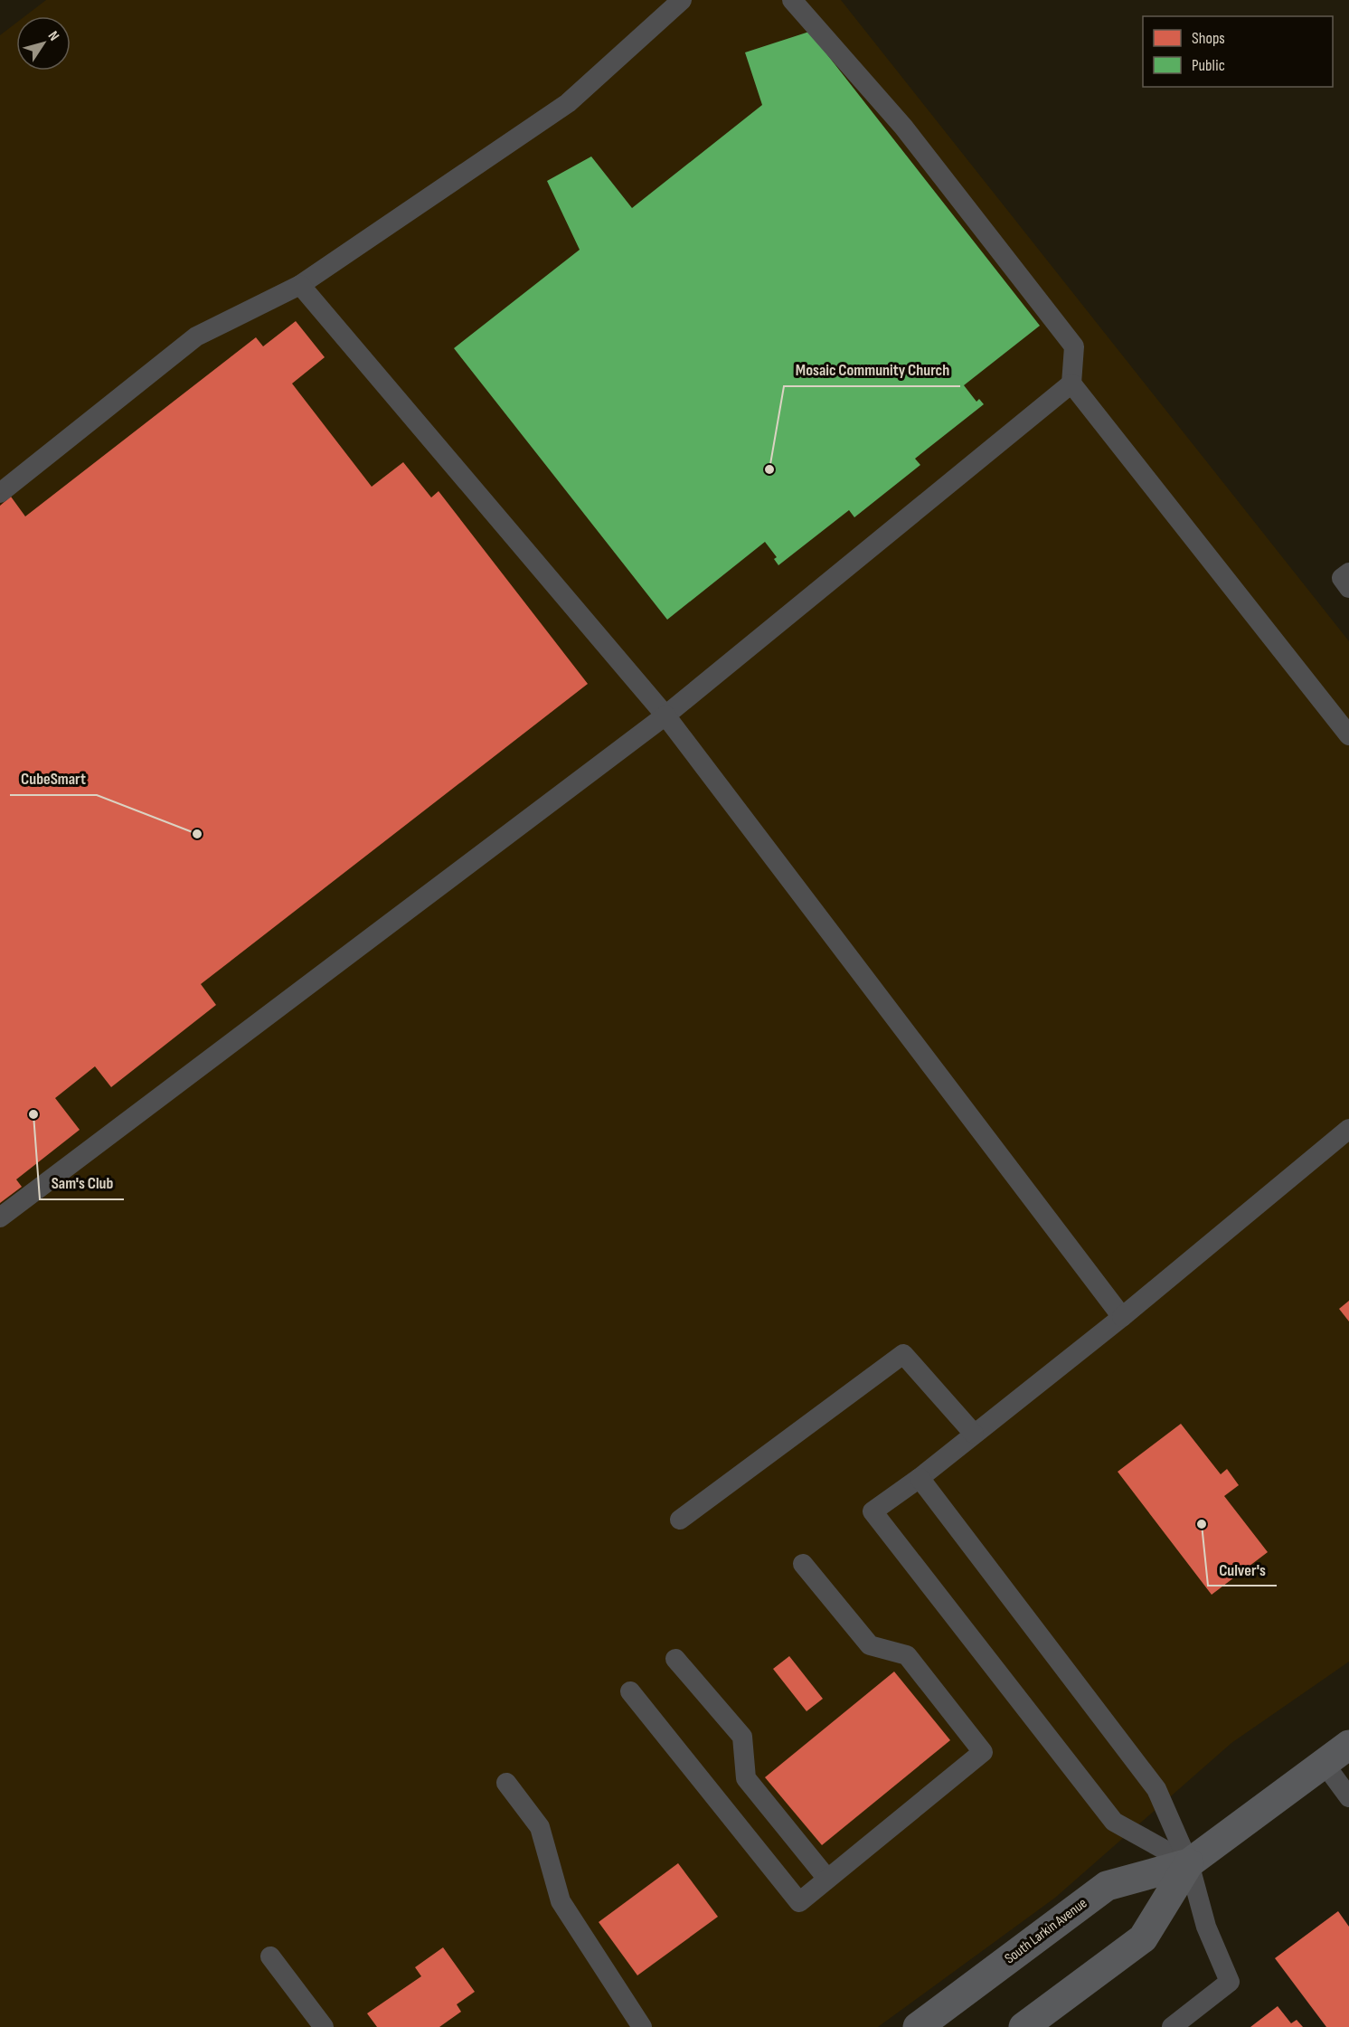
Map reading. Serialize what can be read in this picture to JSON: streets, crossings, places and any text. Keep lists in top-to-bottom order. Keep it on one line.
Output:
{"streets":{"main road":["South Larkin Avenue"]},"places":["Mosaic Community Church","CubeSmart","Sam's Club","Culver's"],"legend":["Shops","Public"],"north":"top right"}
